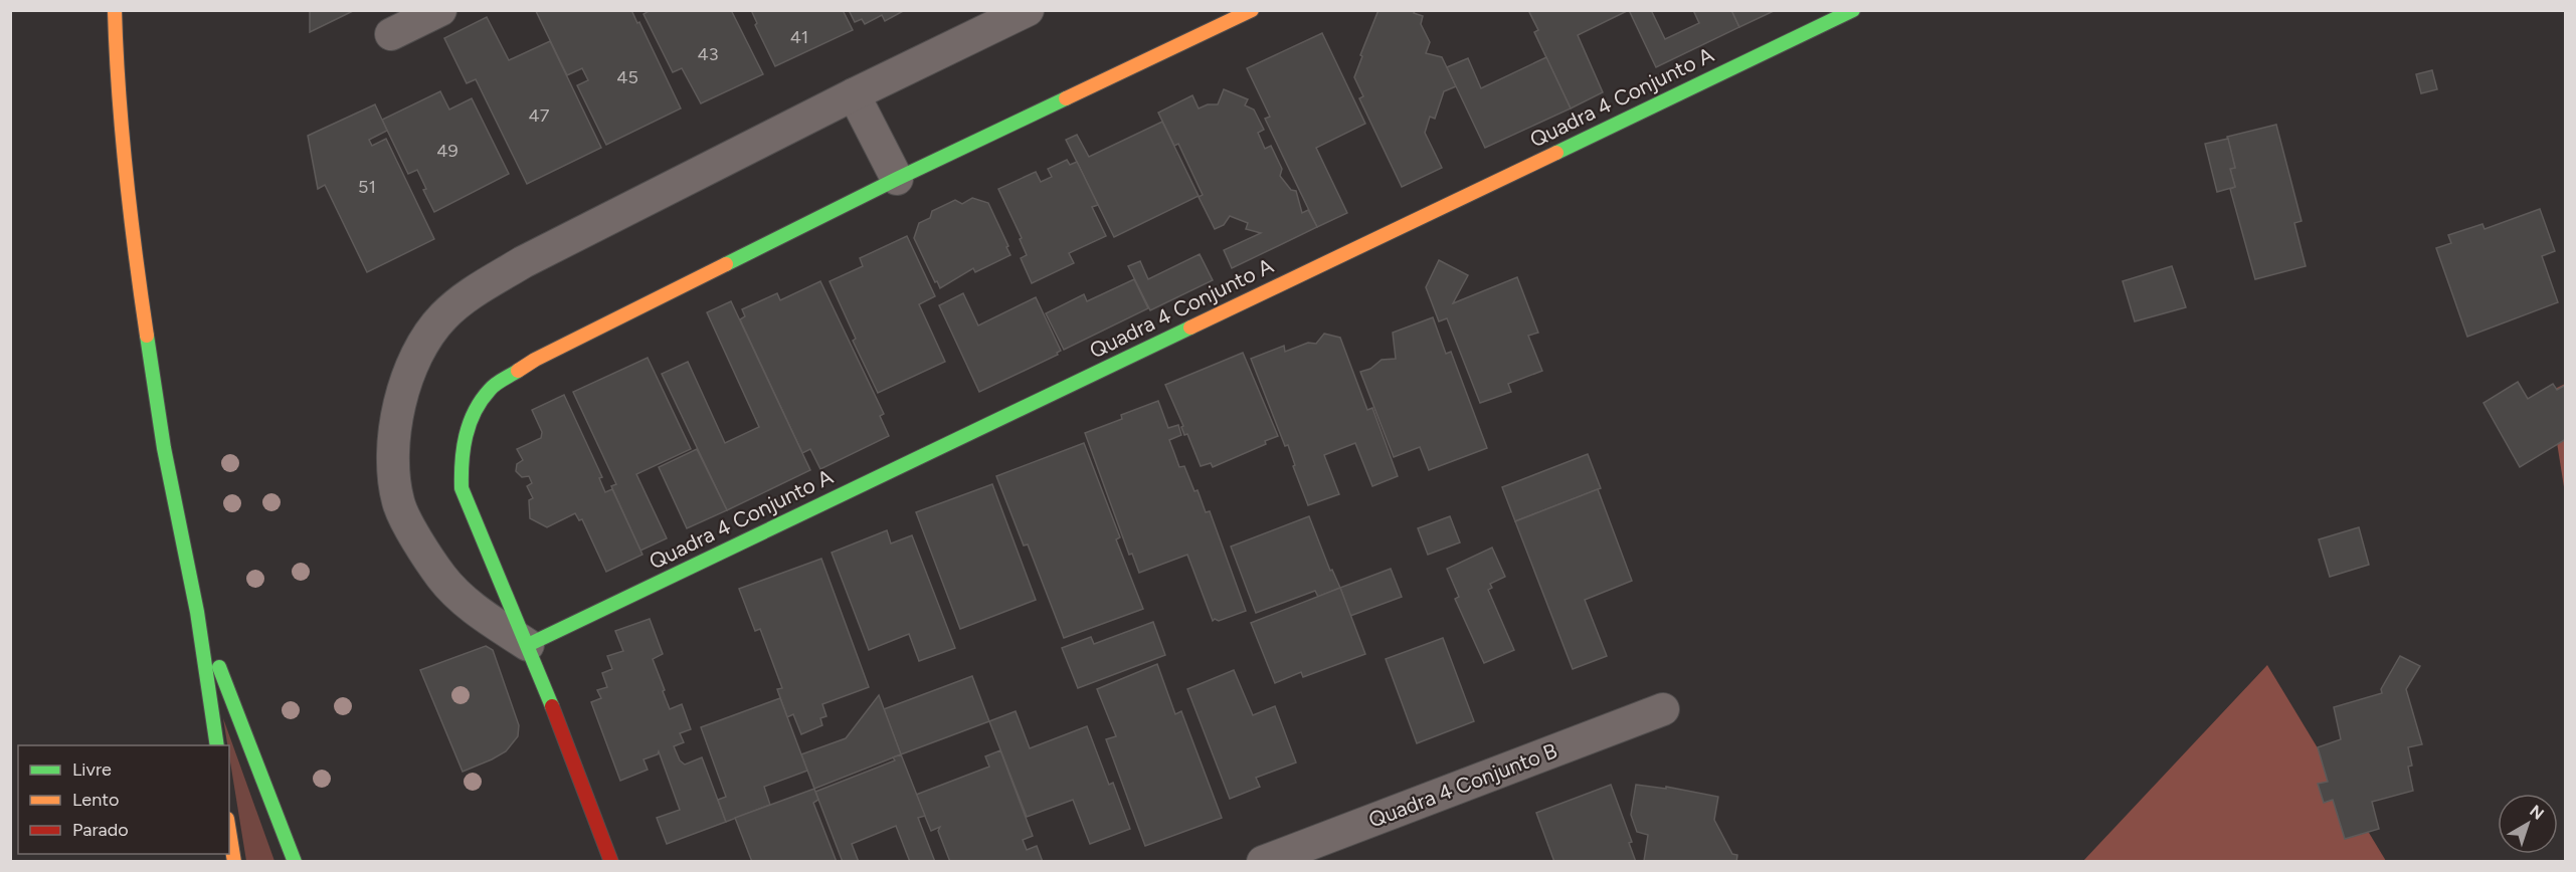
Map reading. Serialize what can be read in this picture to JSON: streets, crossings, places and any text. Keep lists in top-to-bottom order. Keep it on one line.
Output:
{"streets":{"street":["Quadra 4 Conjunto A","Quadra 4 Conjunto B"]},"house_numbers":["41","43","45","47","49","51"],"legend":["Livre","Lento","Parado"],"north":"top right"}
